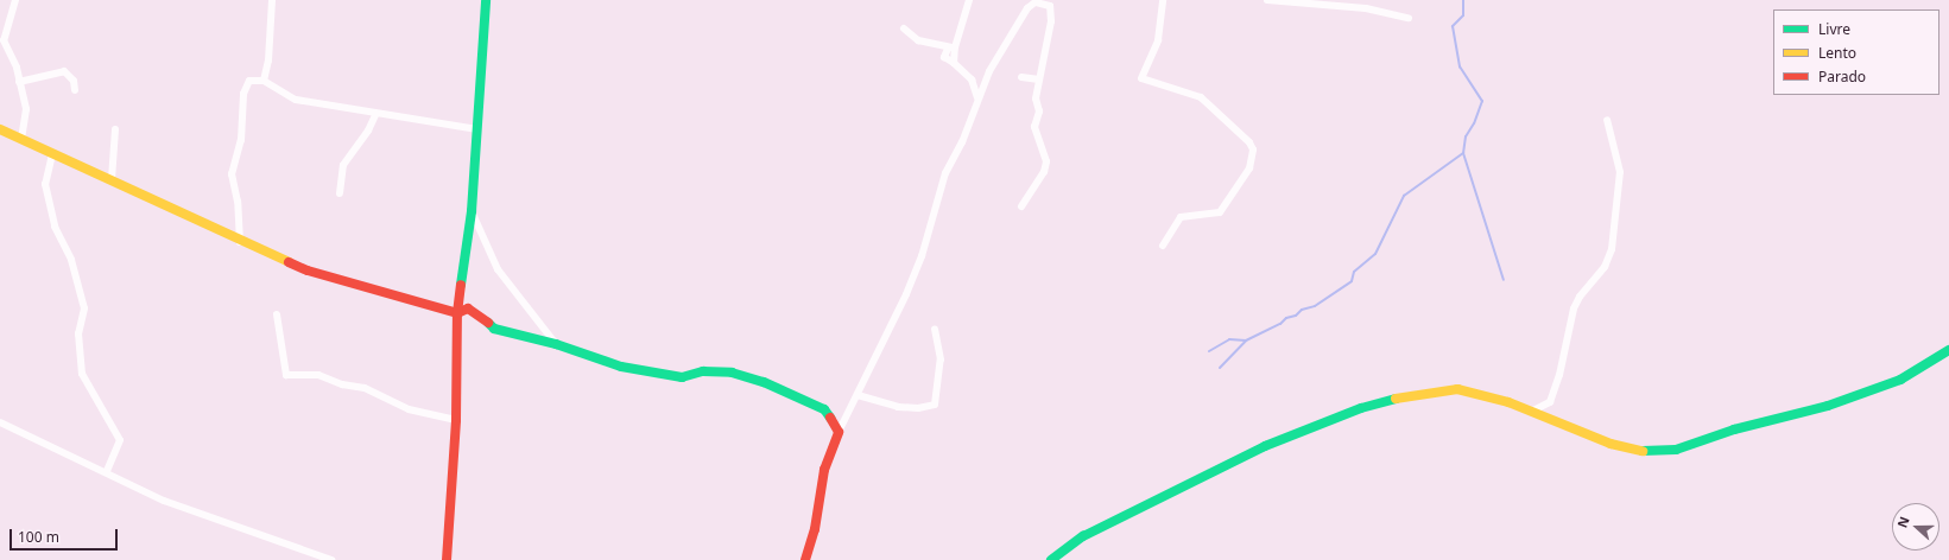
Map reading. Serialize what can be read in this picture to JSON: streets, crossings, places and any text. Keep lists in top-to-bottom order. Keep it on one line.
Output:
{"legend":["Livre","Lento","Parado"],"scale_bar":"100 m","north":"left"}
